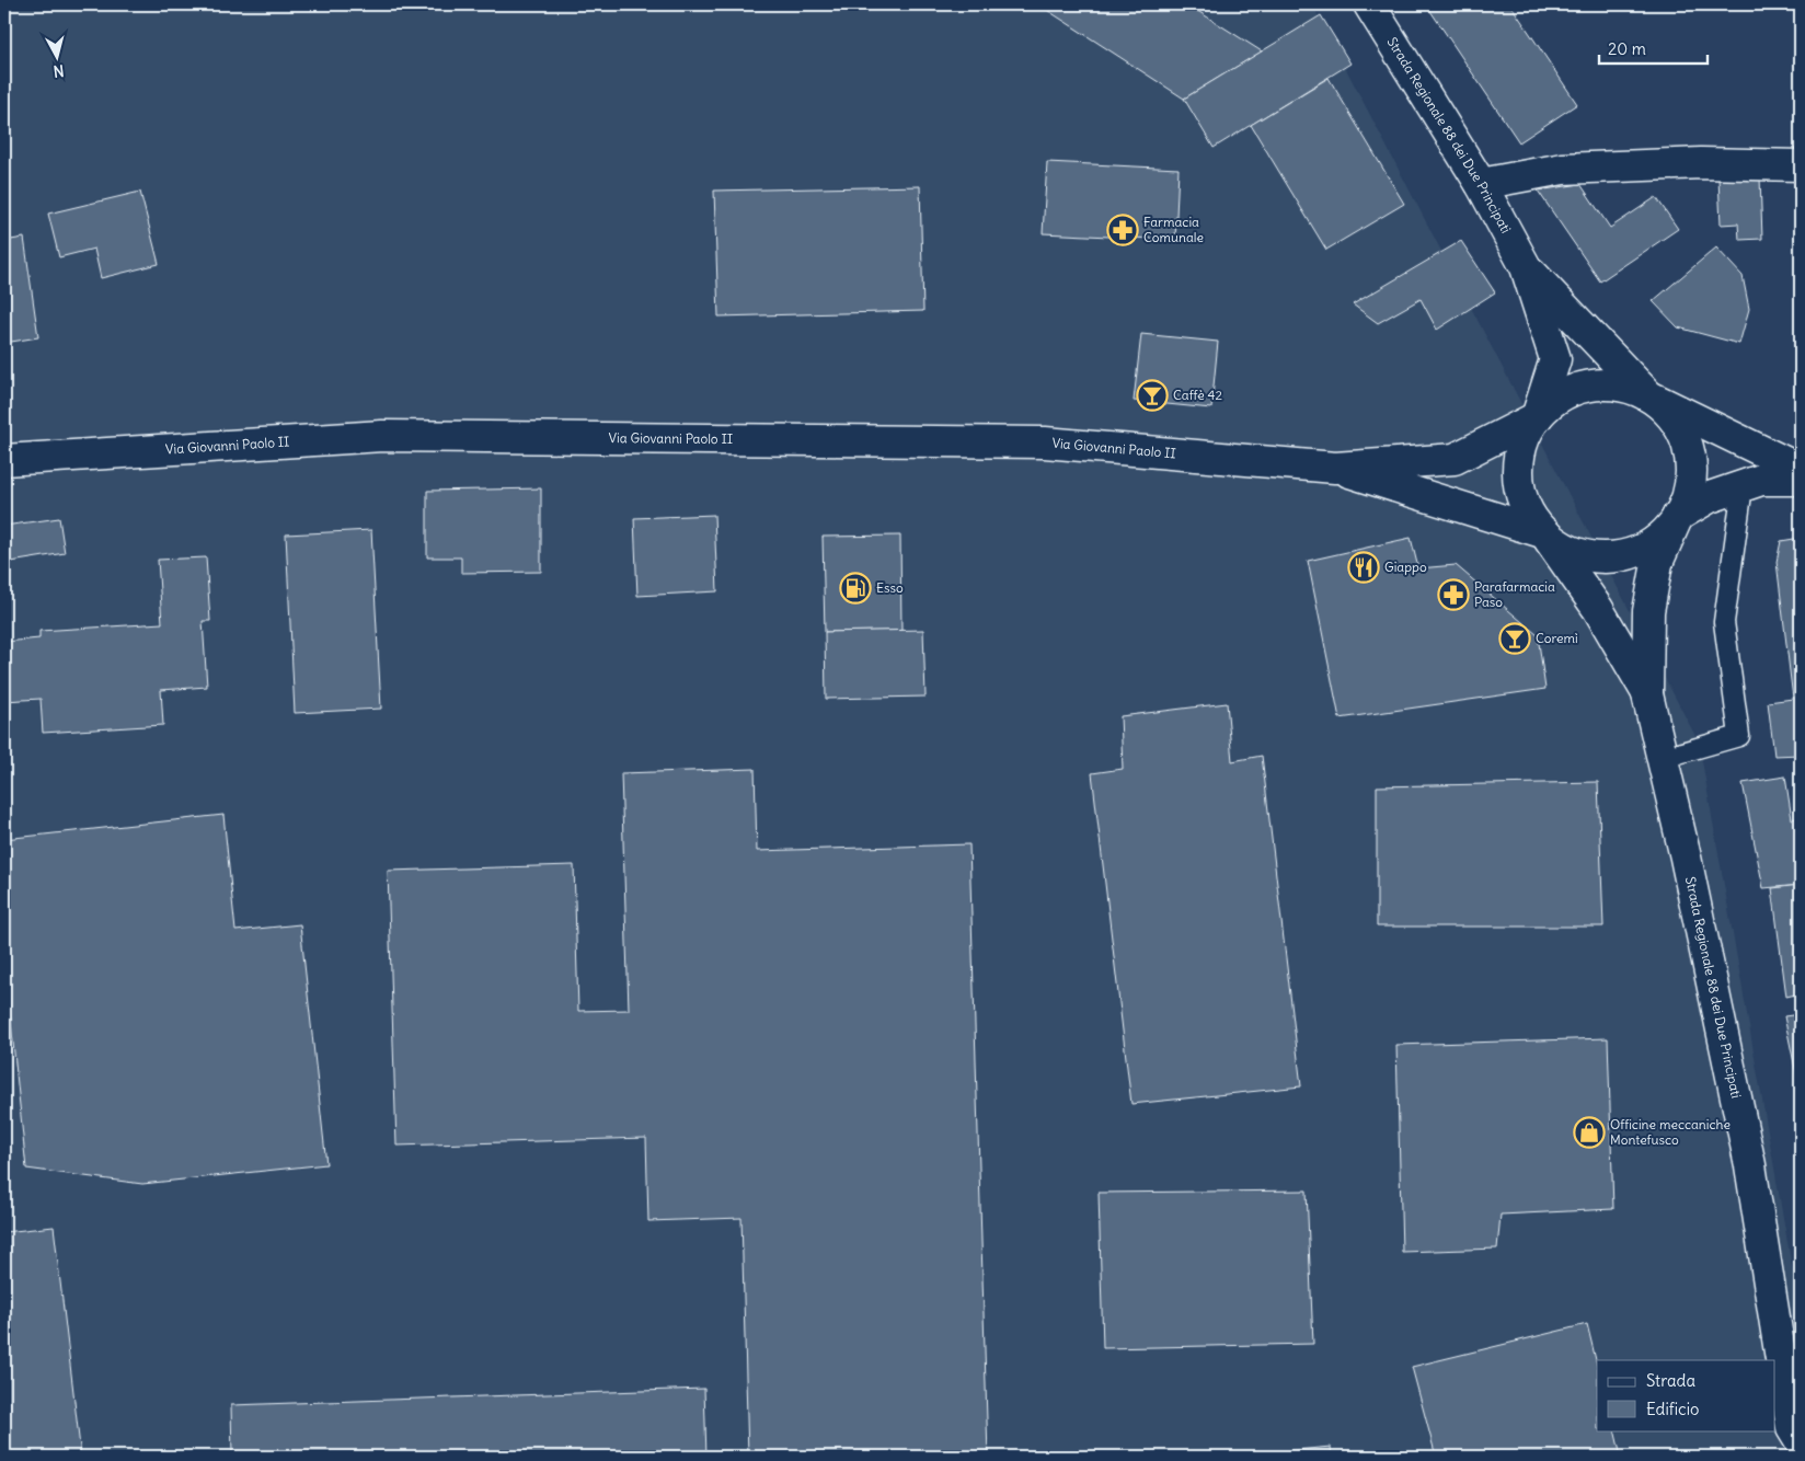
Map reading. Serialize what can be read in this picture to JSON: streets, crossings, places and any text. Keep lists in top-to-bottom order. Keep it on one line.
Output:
{"streets":{"street":["Strada Regionale 88 dei Due Principati","Via Giovanni Paolo II"]},"places":{"pharmacy":["Farmacia Comunale","Parafarmacia Paso"],"bar":["Caffè 42","Coremì"],"restaurant":["Giappo"],"fuel station":["Esso"],"shop":["Officine meccaniche Montefusco"]},"legend":["Strada","Edificio"],"scale_bar":"20 m","north":"bottom"}
